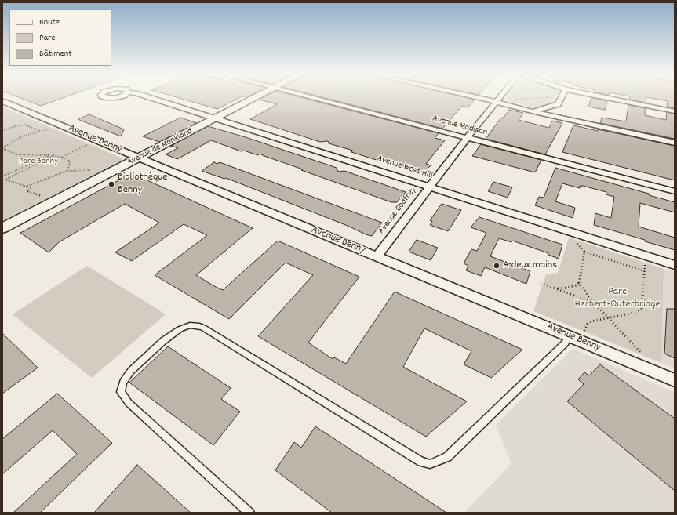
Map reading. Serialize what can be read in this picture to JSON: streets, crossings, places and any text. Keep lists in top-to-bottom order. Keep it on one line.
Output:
{"streets":{"street":["Avenue Madison","Avenue Benny","Avenue de Monkland","Avenue West Hill","Avenue Godfrey"]},"crossings":[["Avenue Madison","Avenue Godfrey"],["Avenue Benny","Avenue de Monkland"],["Avenue Benny","Avenue Godfrey"],["Avenue de Monkland","Avenue West Hill"],["Avenue West Hill","Avenue Godfrey"]],"parks":["Parc Benny","Parc Herbert-Outerbridge"],"places":["Bibliothèque Benny","A deux mains"],"legend":["Route","Parc","Bâtiment"]}
